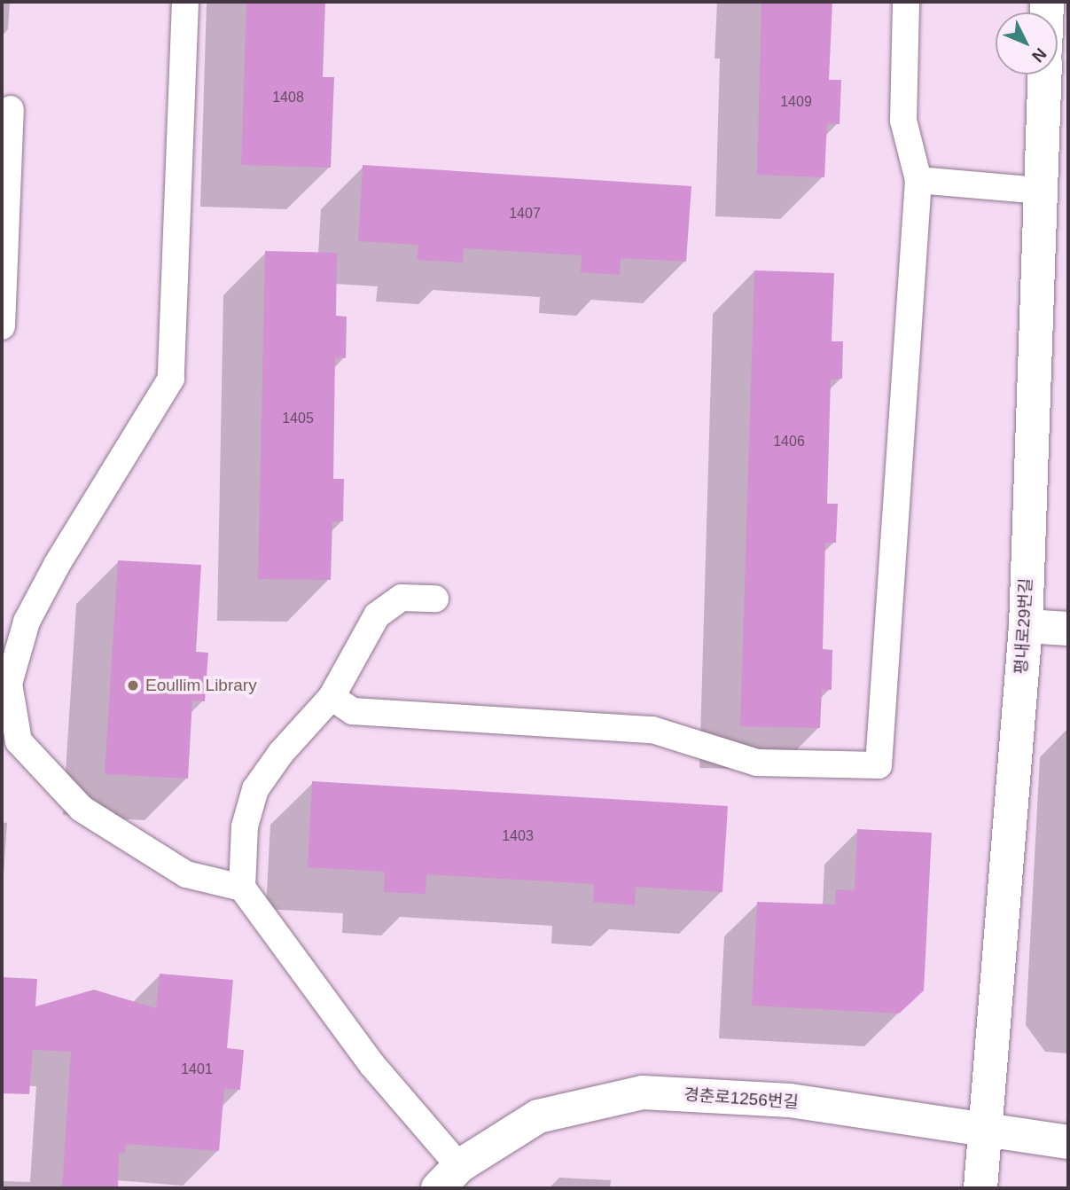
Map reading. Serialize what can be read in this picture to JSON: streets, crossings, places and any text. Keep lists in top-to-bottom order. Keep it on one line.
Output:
{"streets":{"street":["평내로29번길","경춘로1256번길"]},"crossings":[["평내로29번길","경춘로1256번길"]],"places":["Eoullim Library"],"house_numbers":["1408","1409","1407","1405","1406","1403","1401"],"north":"bottom right"}
